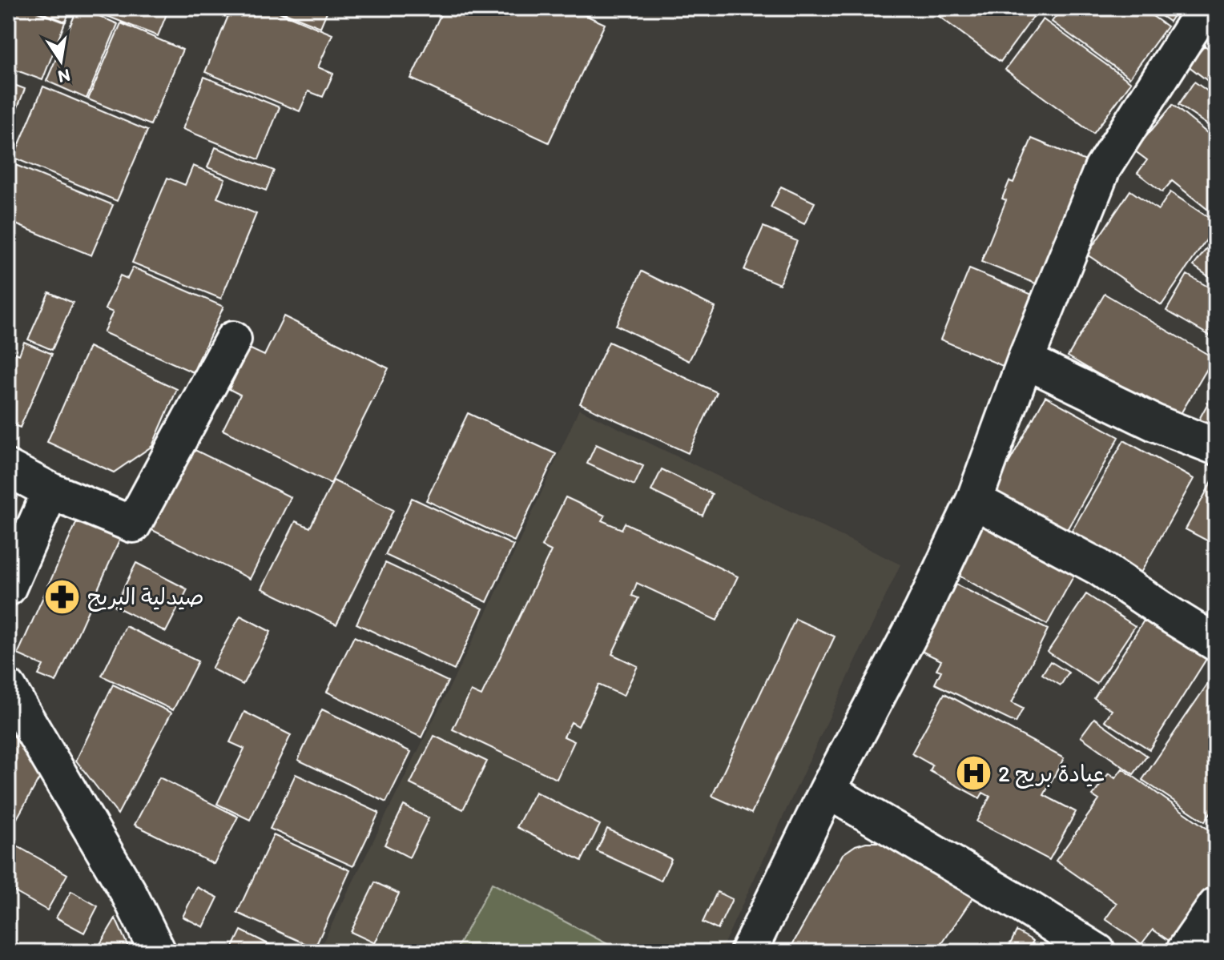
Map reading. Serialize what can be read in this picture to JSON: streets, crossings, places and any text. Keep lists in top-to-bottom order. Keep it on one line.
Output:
{"places":{"pharmacy":["صيدلية البريج"],"hospital":["عيادة بريج 2"]},"north":"bottom"}
